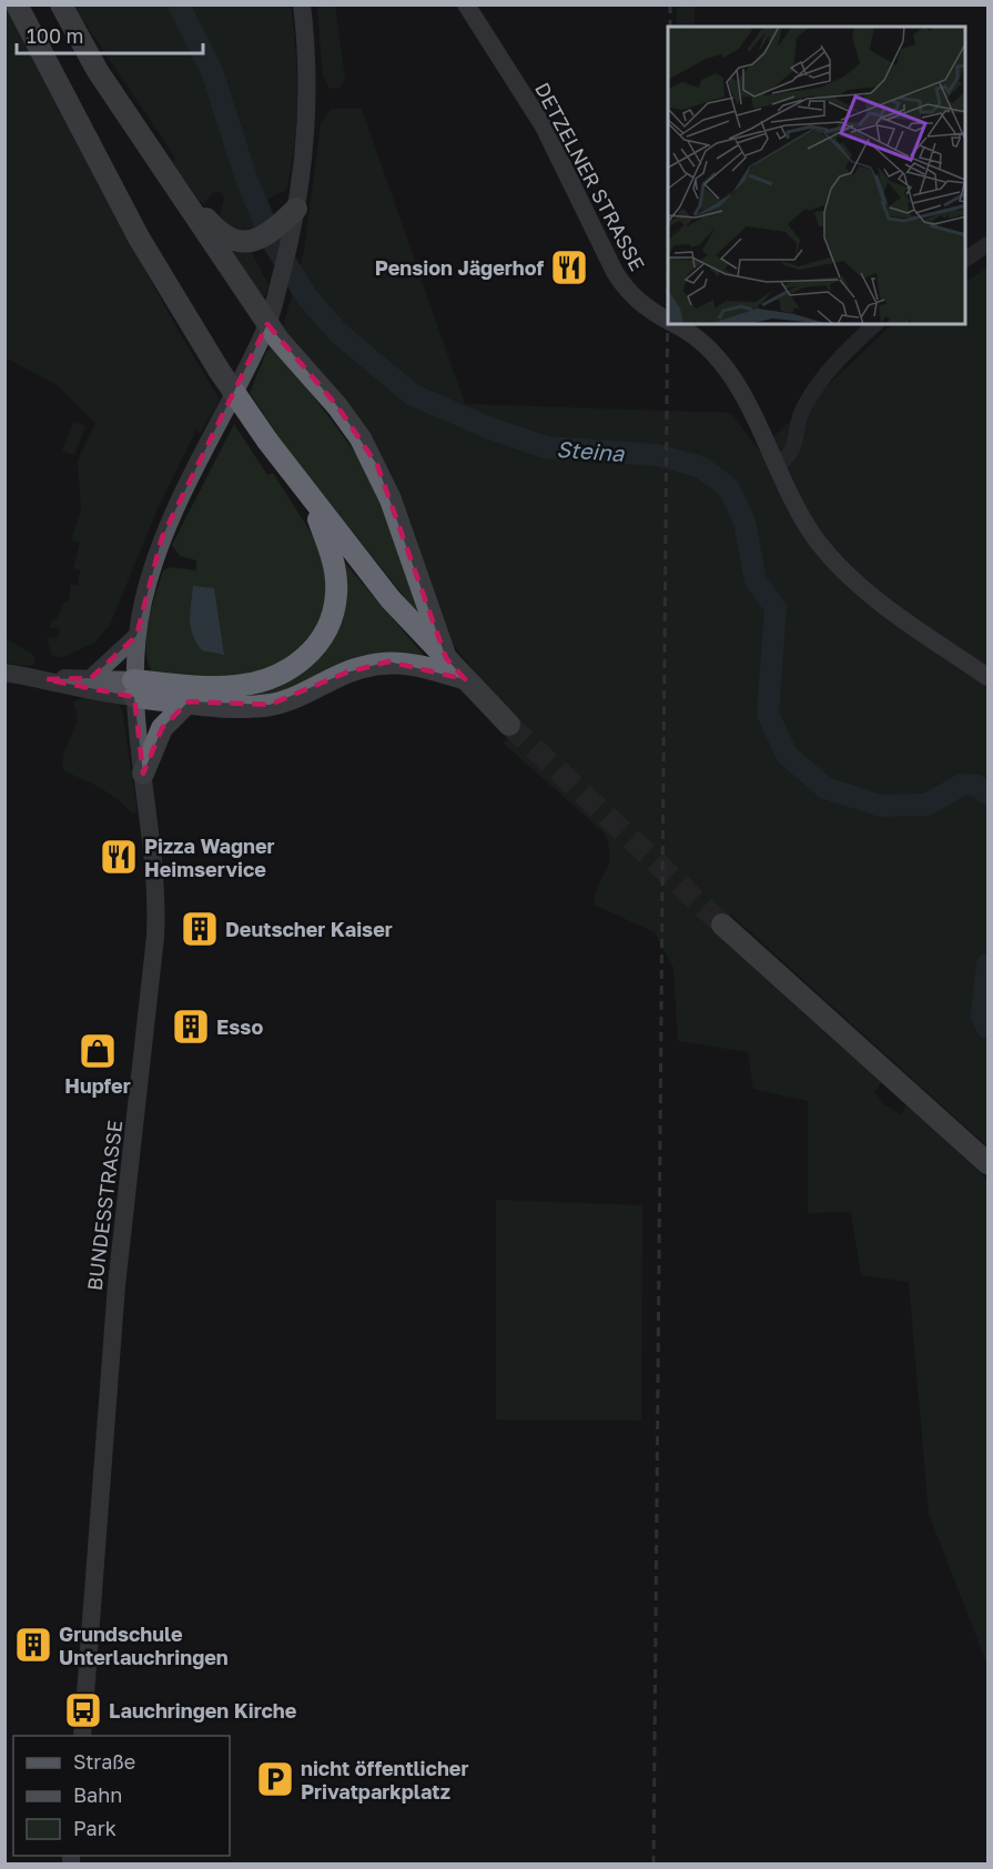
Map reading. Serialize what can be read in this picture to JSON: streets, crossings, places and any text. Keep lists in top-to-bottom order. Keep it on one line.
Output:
{"streets":{"main road":["DETZELNER STRASSE","BUNDESSTRASSE"]},"water":["Steina"],"places":{"restaurant":["Pension Jägerhof","Pizza Wagner Heimservice"],"building":["Deutscher Kaiser","Esso","Grundschule Unterlauchringen"],"shop":["Hupfer"],"bus stop":["Lauchringen Kirche"],"parking":["nicht öffentlicher Privatparkplatz"]},"legend":["Straße","Bahn","Park"],"scale_bar":"100 m"}
